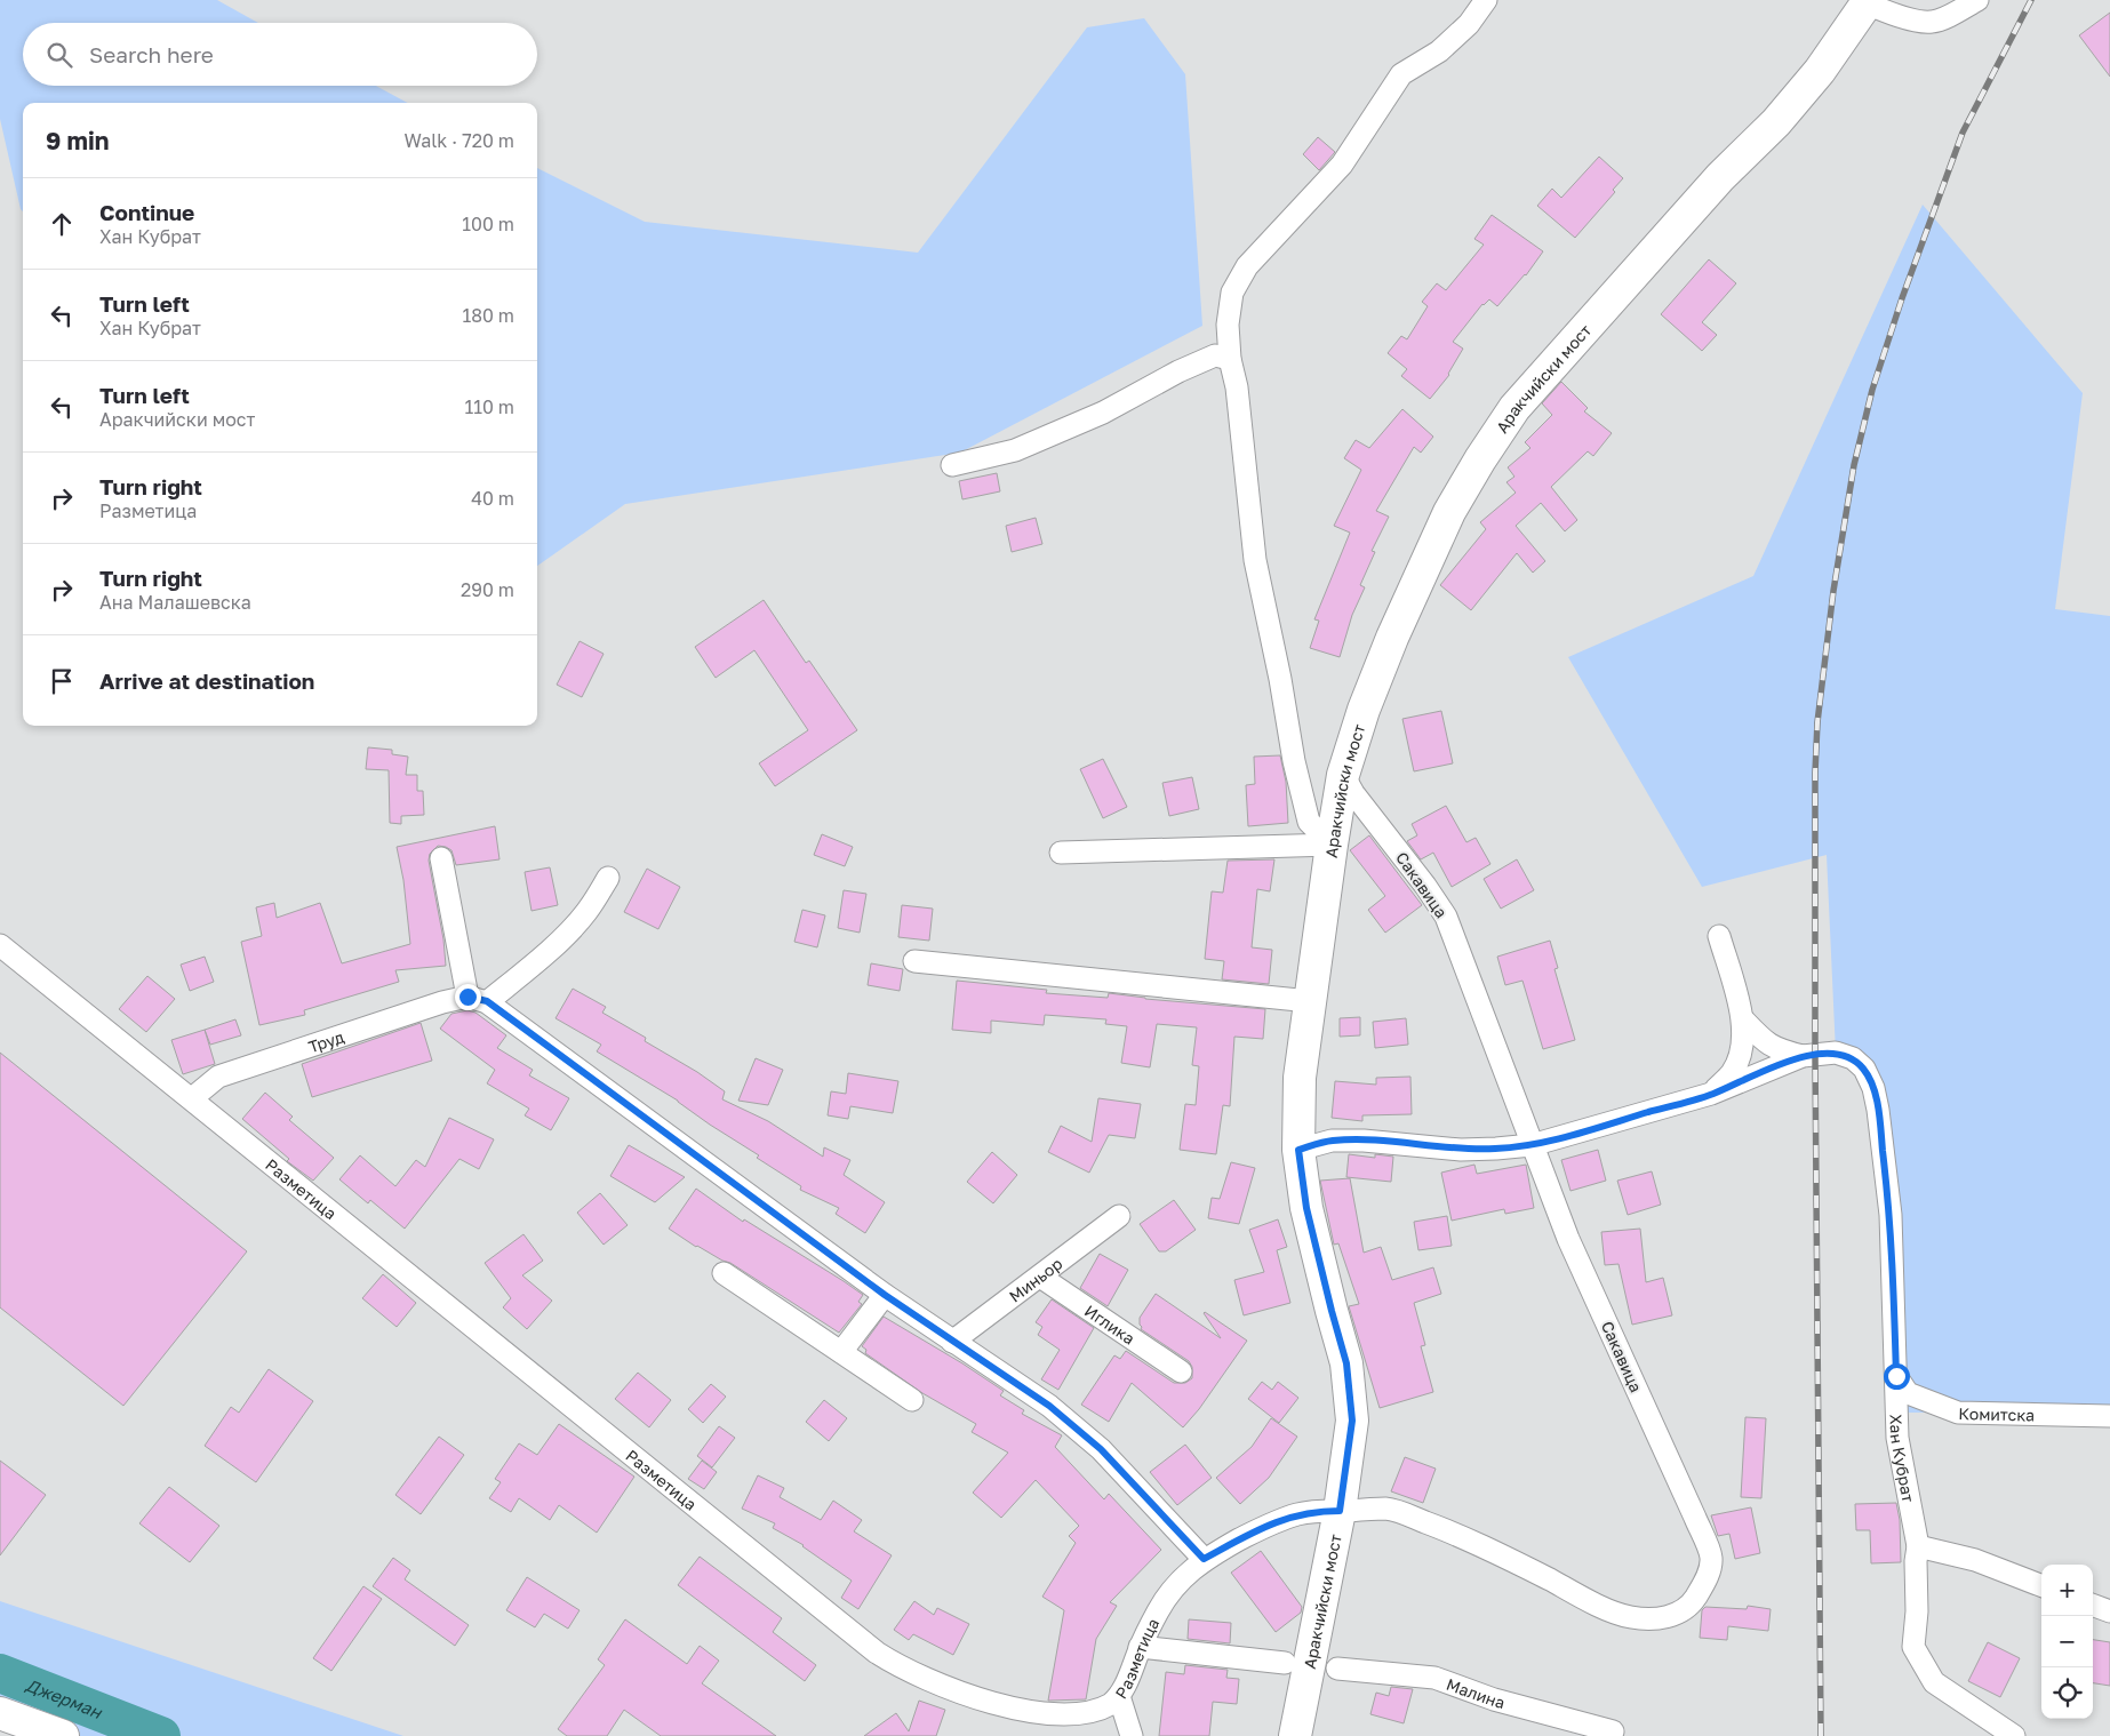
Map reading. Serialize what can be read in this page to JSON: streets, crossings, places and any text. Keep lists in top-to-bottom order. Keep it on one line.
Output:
{"streets":{"main road":["Аракчийски мост"],"street":["Сакавица","Труд","Разметица","Миньор","Иглика","Комитска","Хан Кубрат","Малина"]},"crossings":[["Аракчийски мост","Сакавица"],["Аракчийски мост","Разметица"],["Аракчийски мост","Хан Кубрат"],["Сакавица","Разметица"],["Сакавица","Хан Кубрат"],["Труд","Разметица"],["Миньор","Иглика"],["Комитска","Хан Кубрат"]],"water":["Джерман"],"page":{"search":"Search here","heading":["9 min","Walk · 720 m"],"list":[["Continue","Хан Кубрат","100 m"],["Turn left","Хан Кубрат","180 m"],["Turn left","Аракчийски мост","110 m"],["Turn right","Разметица","40 m"],["Turn right","Ана Малашевска","290 m"],"Arrive at destination"],"map_buttons":["+","−"]}}
